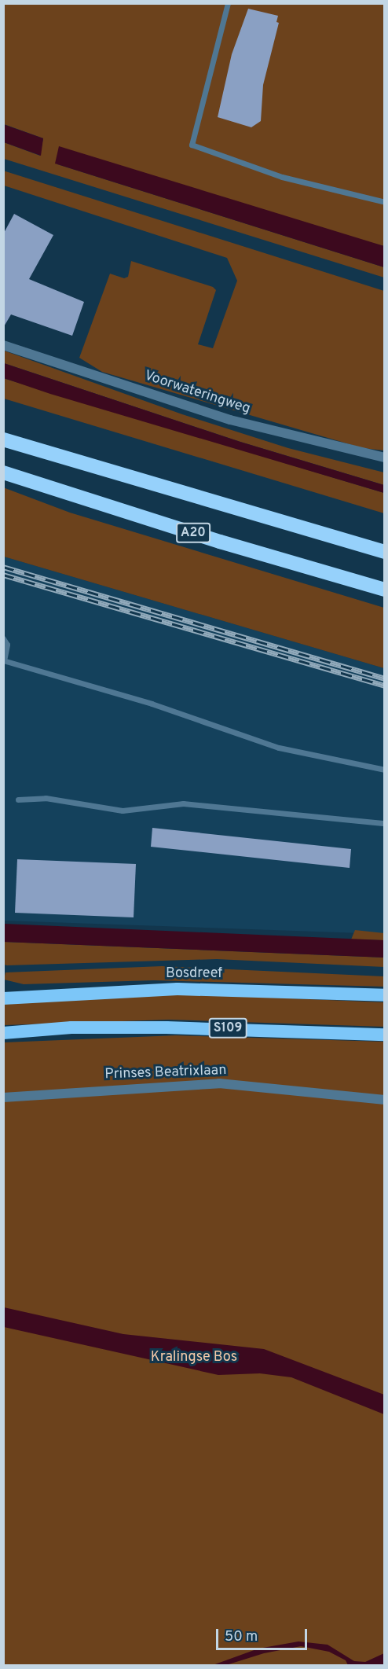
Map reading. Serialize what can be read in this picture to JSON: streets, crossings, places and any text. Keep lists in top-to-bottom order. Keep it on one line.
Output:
{"streets":{"highway":["A20","Bosdreef","S109"],"street":["Voorwateringweg","Prinses Beatrixlaan"]},"parks":["Kralingse Bos"],"scale_bar":"50 m"}
